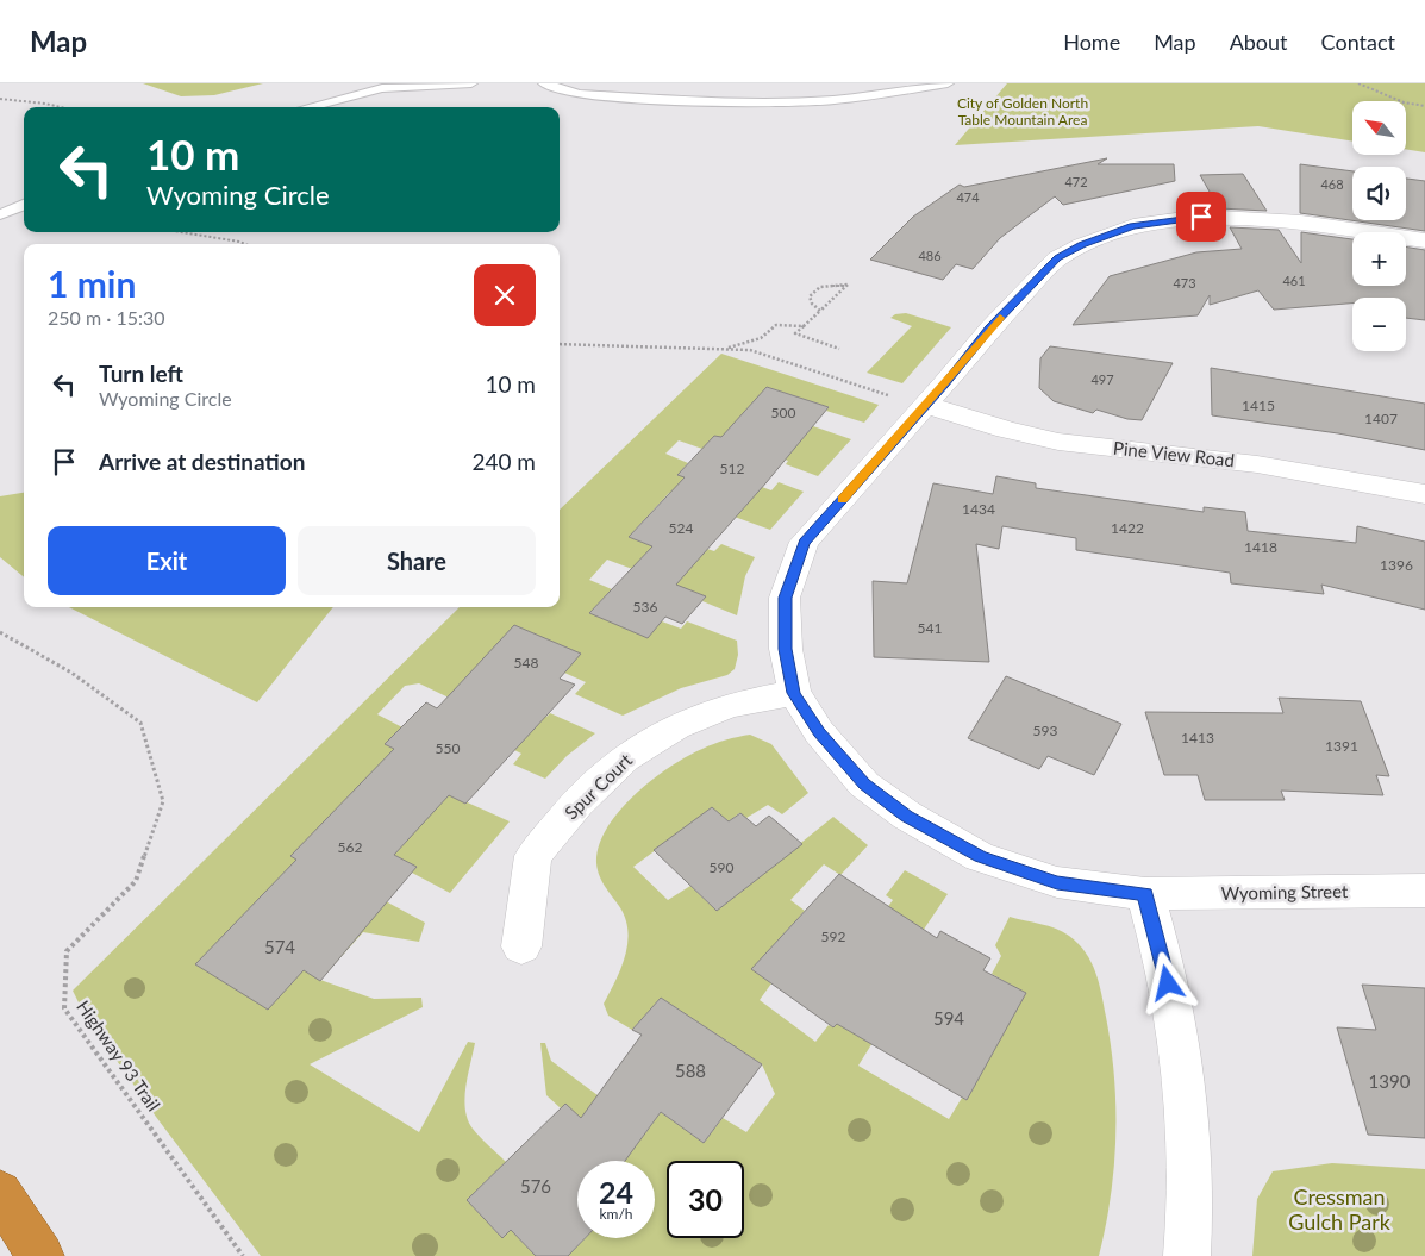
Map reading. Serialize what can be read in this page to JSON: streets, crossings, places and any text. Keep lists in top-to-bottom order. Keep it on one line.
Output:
{"streets":{"street":["Pine View Road","Spur Court","Wyoming Street"],"path":["Highway 93 Trail"]},"crossings":[["Spur Court","Wyoming Street"]],"parks":["City of Golden North Table Mountain Area","Cressman Gulch Park"],"house_numbers":["472","468","474","486","461","473","497","1415","500","1407","512","1434","524","1422","1418","1396","536","541","548","593","1413","1391","550","562","590","592","574","594","588","1390","576"],"north":"top left","page":{"header":"Map","nav":["Home","Map","About","Contact"],"map_buttons":["+","−"],"turn":["10 m","Wyoming Circle"],"heading":["1 min","250 m · 15:30"],"list":[{"name":"Turn left","note":"Wyoming Circle","value":"10 m"},{"name":"Arrive at destination","value":"240 m"}],"buttons":["Exit","Share"],"speed":"24 km/h","limit":"30"}}
